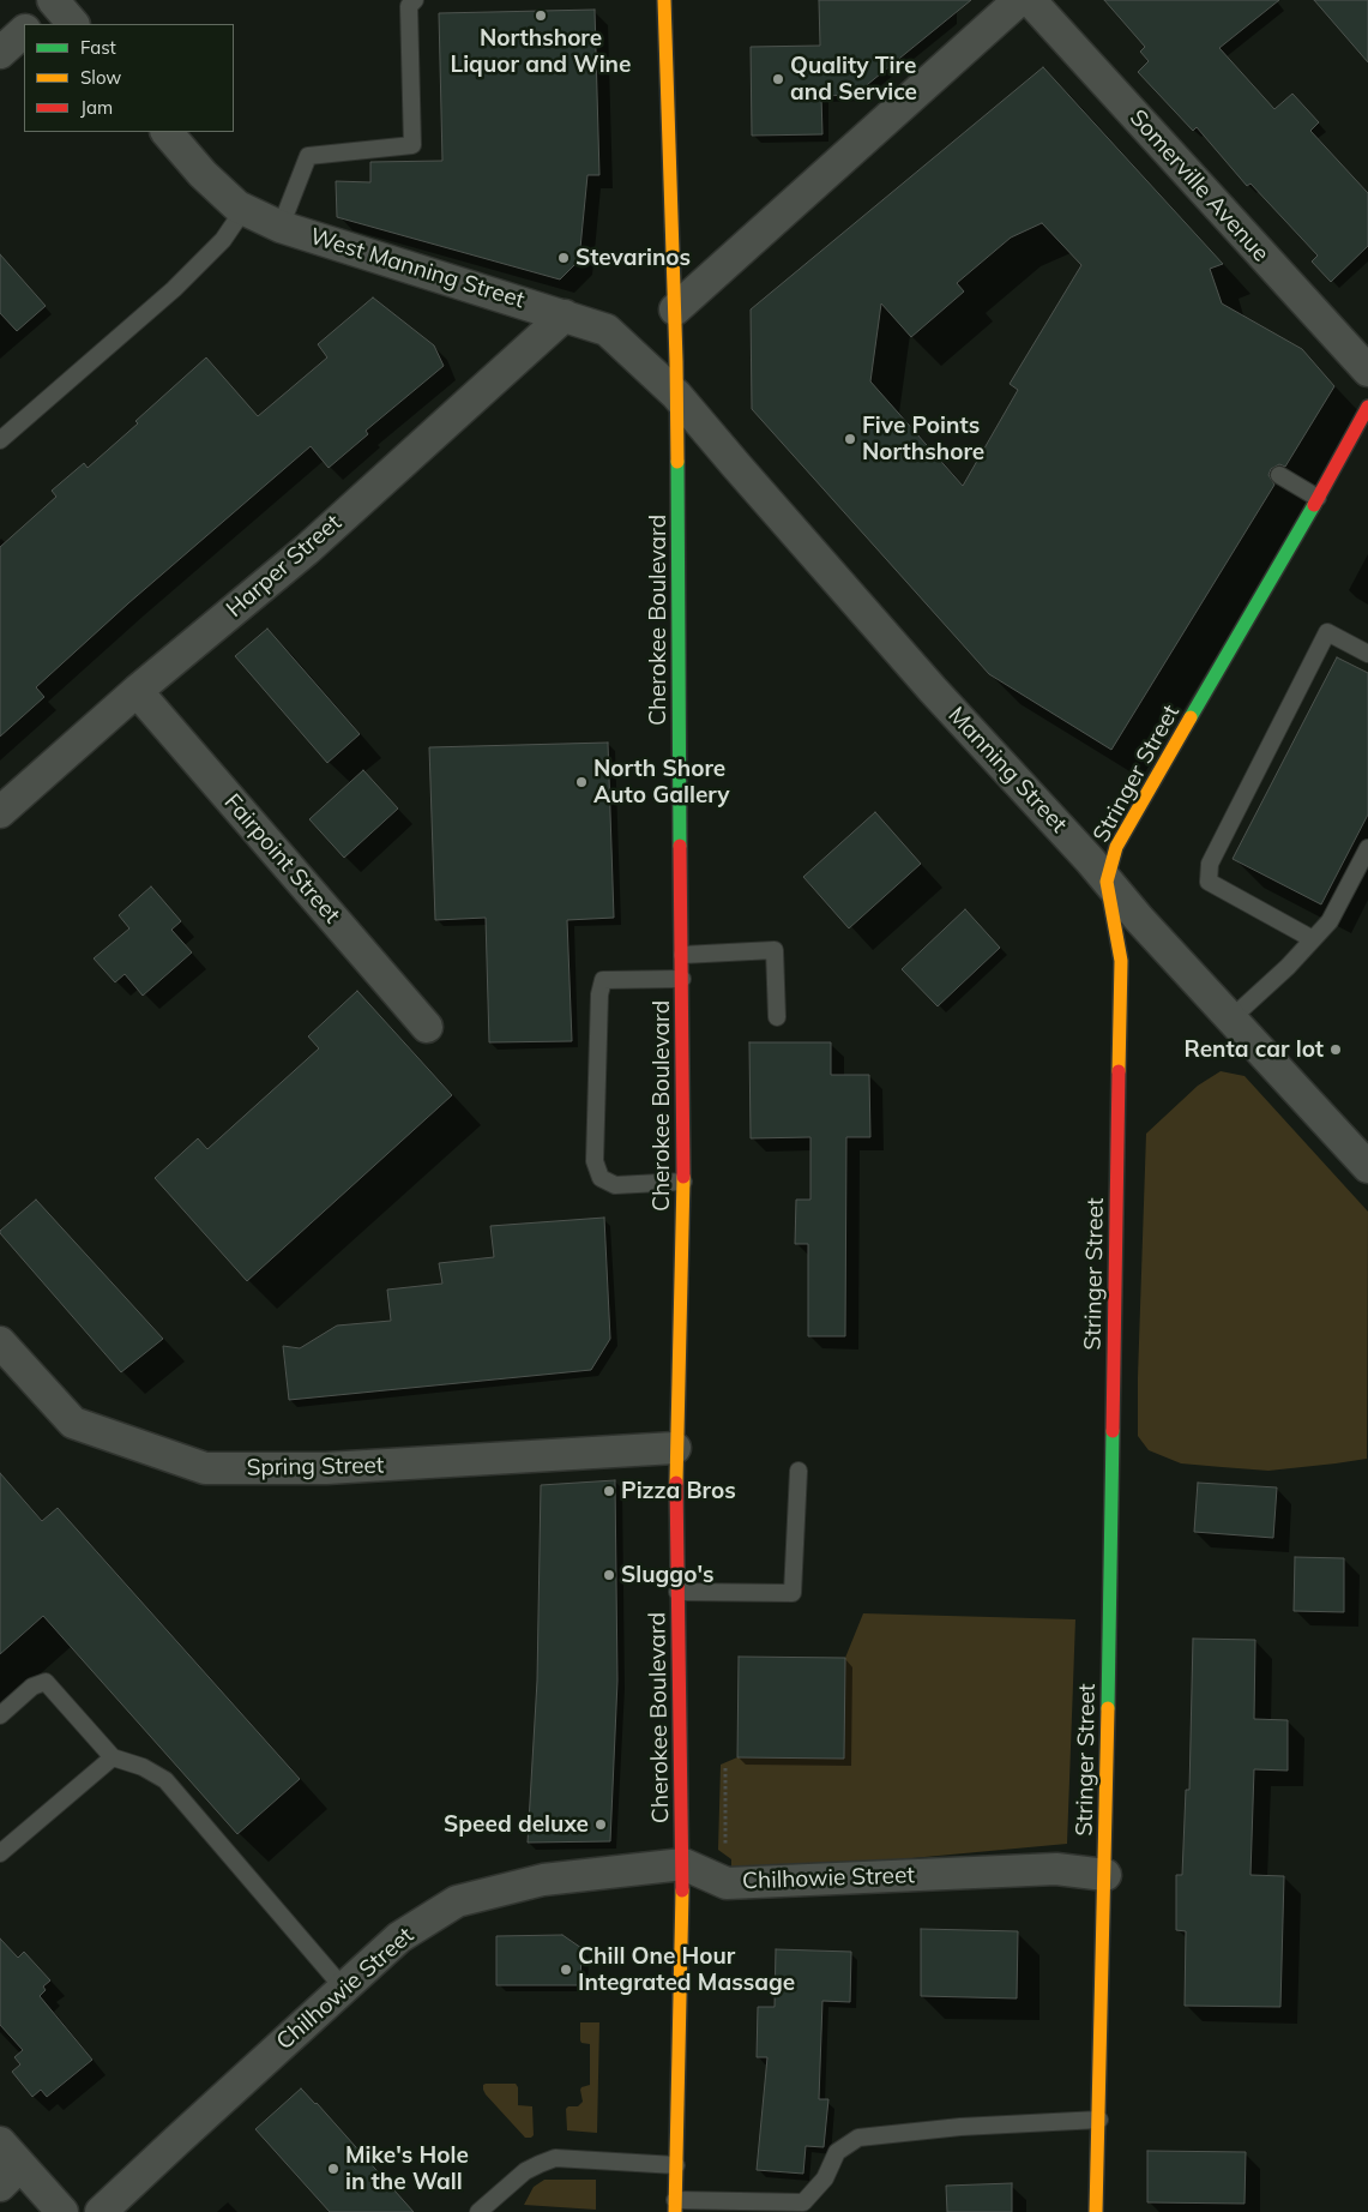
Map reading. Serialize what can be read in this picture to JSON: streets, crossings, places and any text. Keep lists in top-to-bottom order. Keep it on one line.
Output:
{"streets":{"main road":["Cherokee Boulevard","Stringer Street"],"street":["Somerville Avenue","West Manning Street","Harper Street","Manning Street","Fairpoint Street","Spring Street","Chilhowie Street"]},"crossings":[["West Manning Street","Harper Street"],["West Manning Street","Cherokee Boulevard"],["West Manning Street","Manning Street"],["Harper Street","Fairpoint Street"],["Cherokee Boulevard","Manning Street"],["Cherokee Boulevard","Spring Street"],["Cherokee Boulevard","Chilhowie Street"],["Manning Street","Stringer Street"],["Stringer Street","Chilhowie Street"]],"places":["Northshore Liquor and Wine","Quality Tire and Service","Stevarinos","Five Points Northshore","North Shore Auto Gallery","Renta car lot","Pizza Bros","Sluggo's","Speed deluxe","Chill One Hour Integrated Massage","Mike's Hole in the Wall"],"legend":["Fast","Slow","Jam"]}
